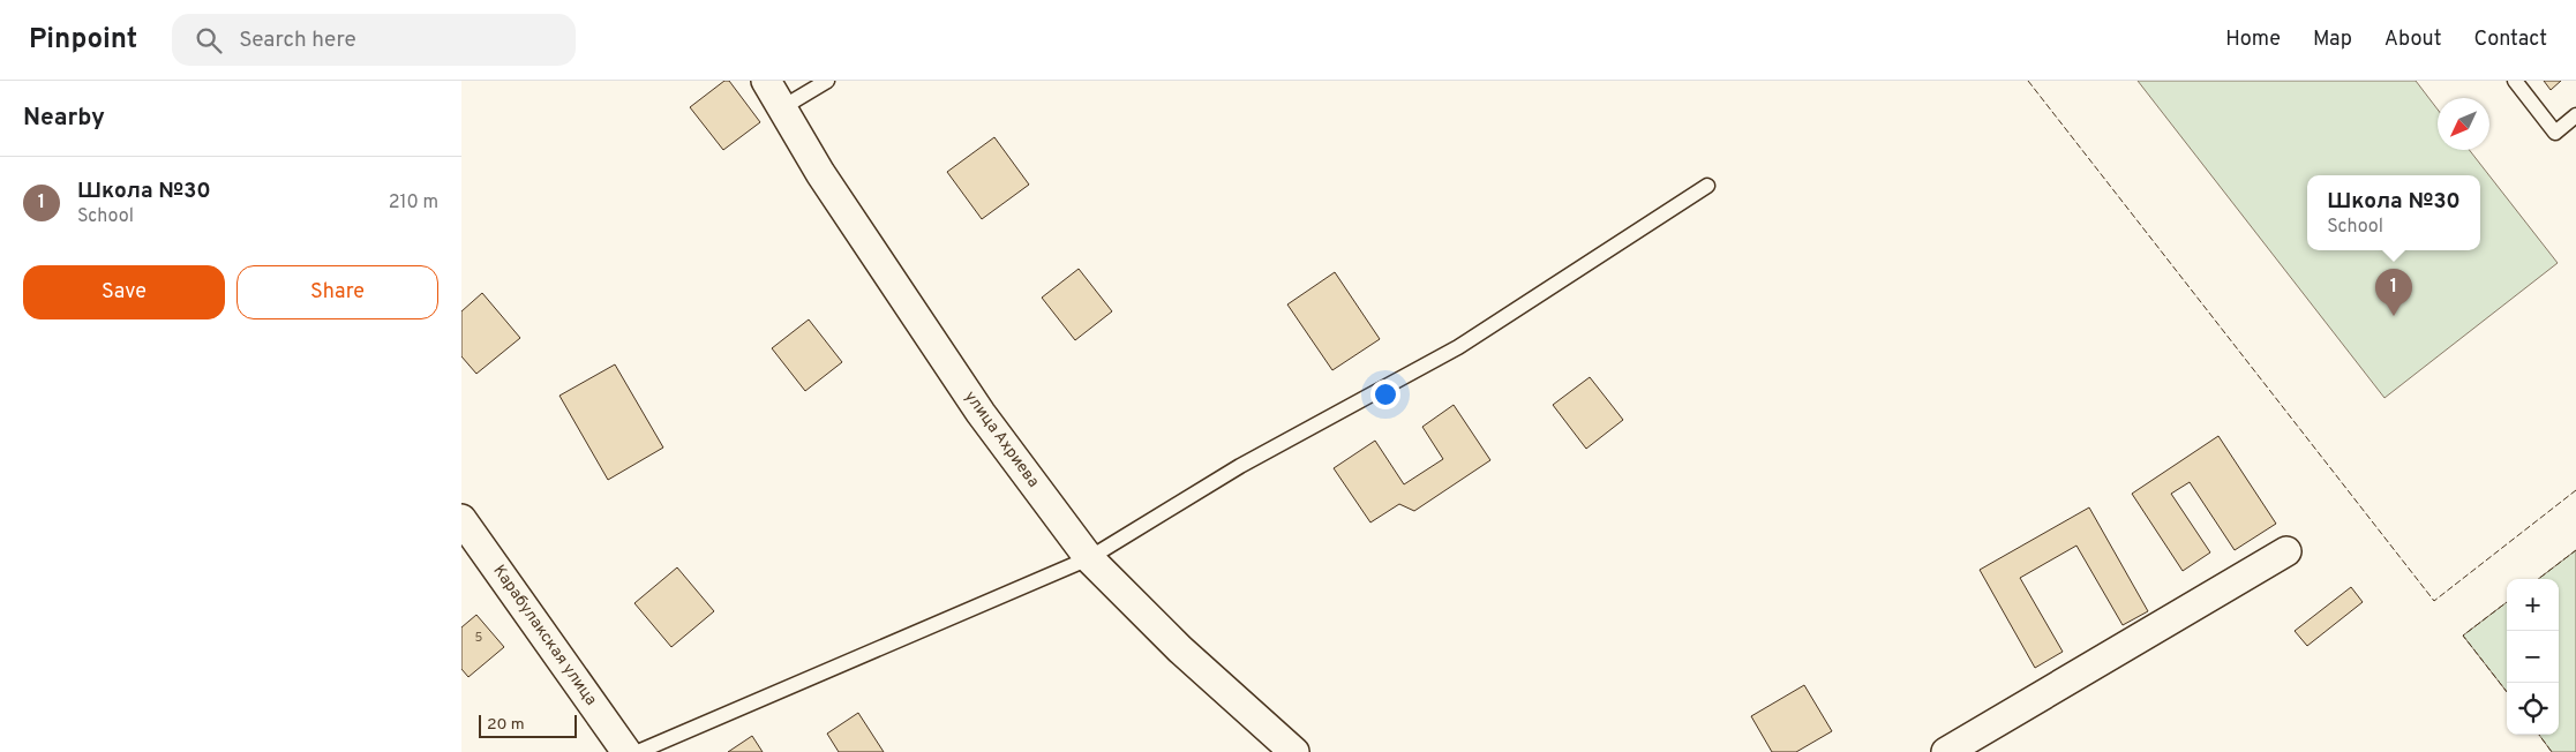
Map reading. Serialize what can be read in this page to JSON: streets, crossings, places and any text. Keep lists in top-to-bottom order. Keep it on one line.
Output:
{"streets":{"street":["улица Ахриева","Карабулакская улица"]},"house_numbers":["5"],"scale_bar":"20 m","north":"bottom left","page":{"header":"Pinpoint","search":"Search here","nav":["Home","Map","About","Contact"],"heading":"Nearby","list":[{"mark":"1","name":"Школа №30","note":"School","value":"210 m"}],"popup":["Школа №30","School"],"buttons":["Save","Share"],"pins":"1","map_buttons":["+","−"],"scale":"20 m"}}
